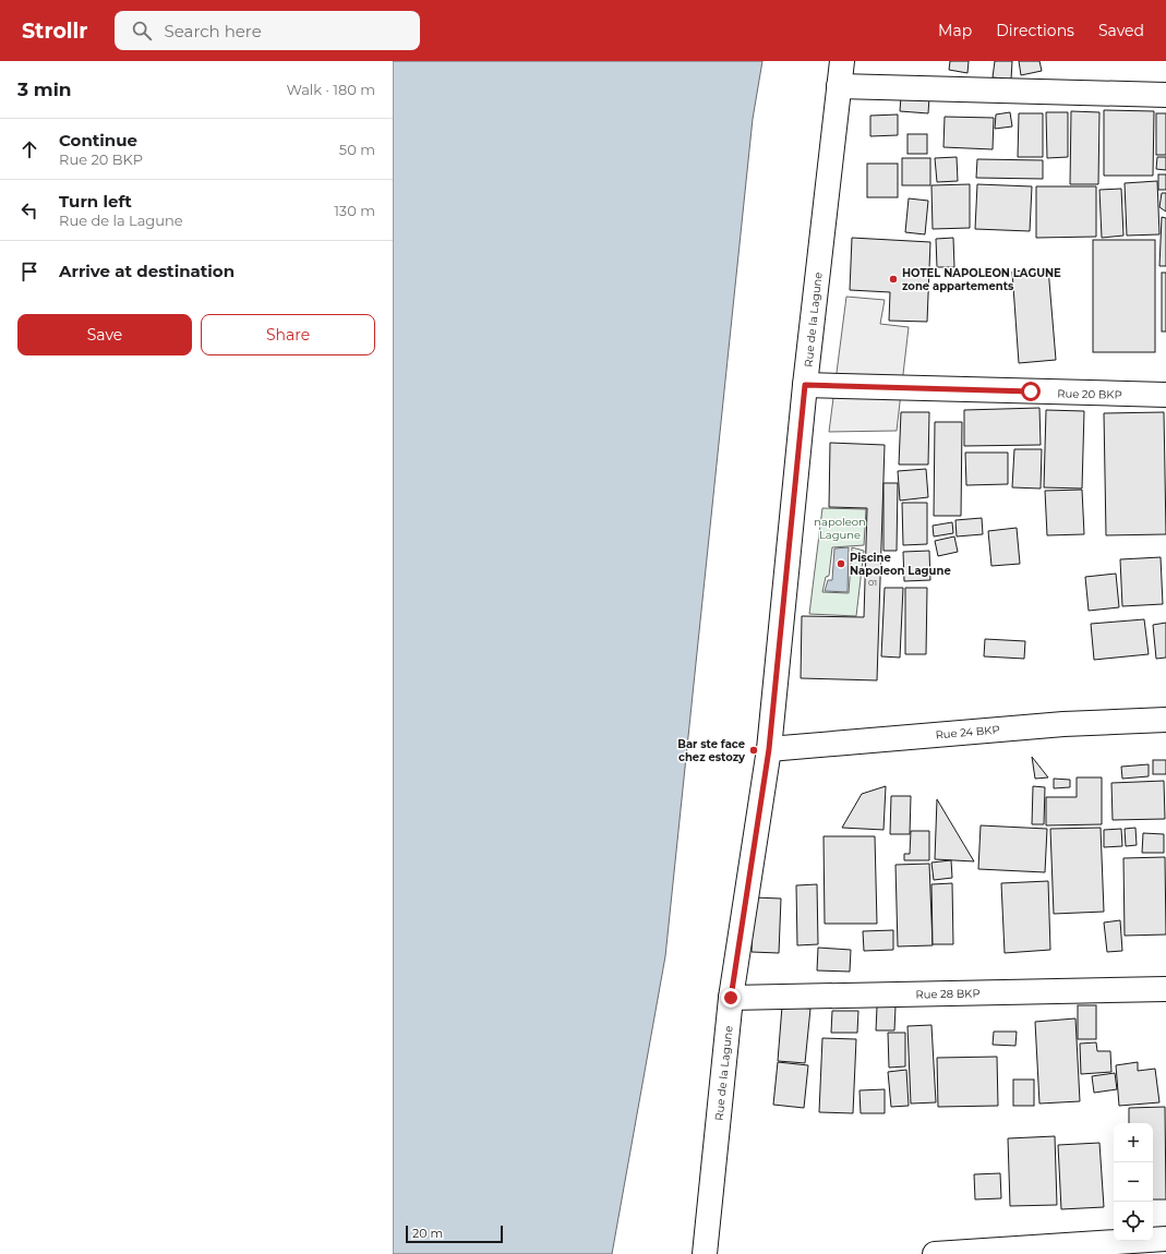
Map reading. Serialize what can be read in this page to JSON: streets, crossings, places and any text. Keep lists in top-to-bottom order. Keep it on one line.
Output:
{"streets":{"street":["Rue de la Lagune","Rue 20 BKP","Rue 24 BKP","Rue 28 BKP"]},"crossings":[["Rue de la Lagune","Rue 20 BKP"],["Rue de la Lagune","Rue 24 BKP"],["Rue de la Lagune","Rue 28 BKP"]],"parks":["napoleon Lagune"],"places":["HOTEL NAPOLEON LAGUNE zone appartements","Piscine Napoleon Lagune","Bar ste face chez estozy"],"house_numbers":["01"],"scale_bar":"20 m","page":{"header":"Strollr","search":"Search here","nav":["Map","Directions","Saved"],"heading":["3 min","Walk · 180 m"],"list":[["Continue","Rue 20 BKP","50 m"],["Turn left","Rue de la Lagune","130 m"],"Arrive at destination"],"buttons":["Save","Share"],"map_buttons":["+","−"],"scale":"20 m"}}
